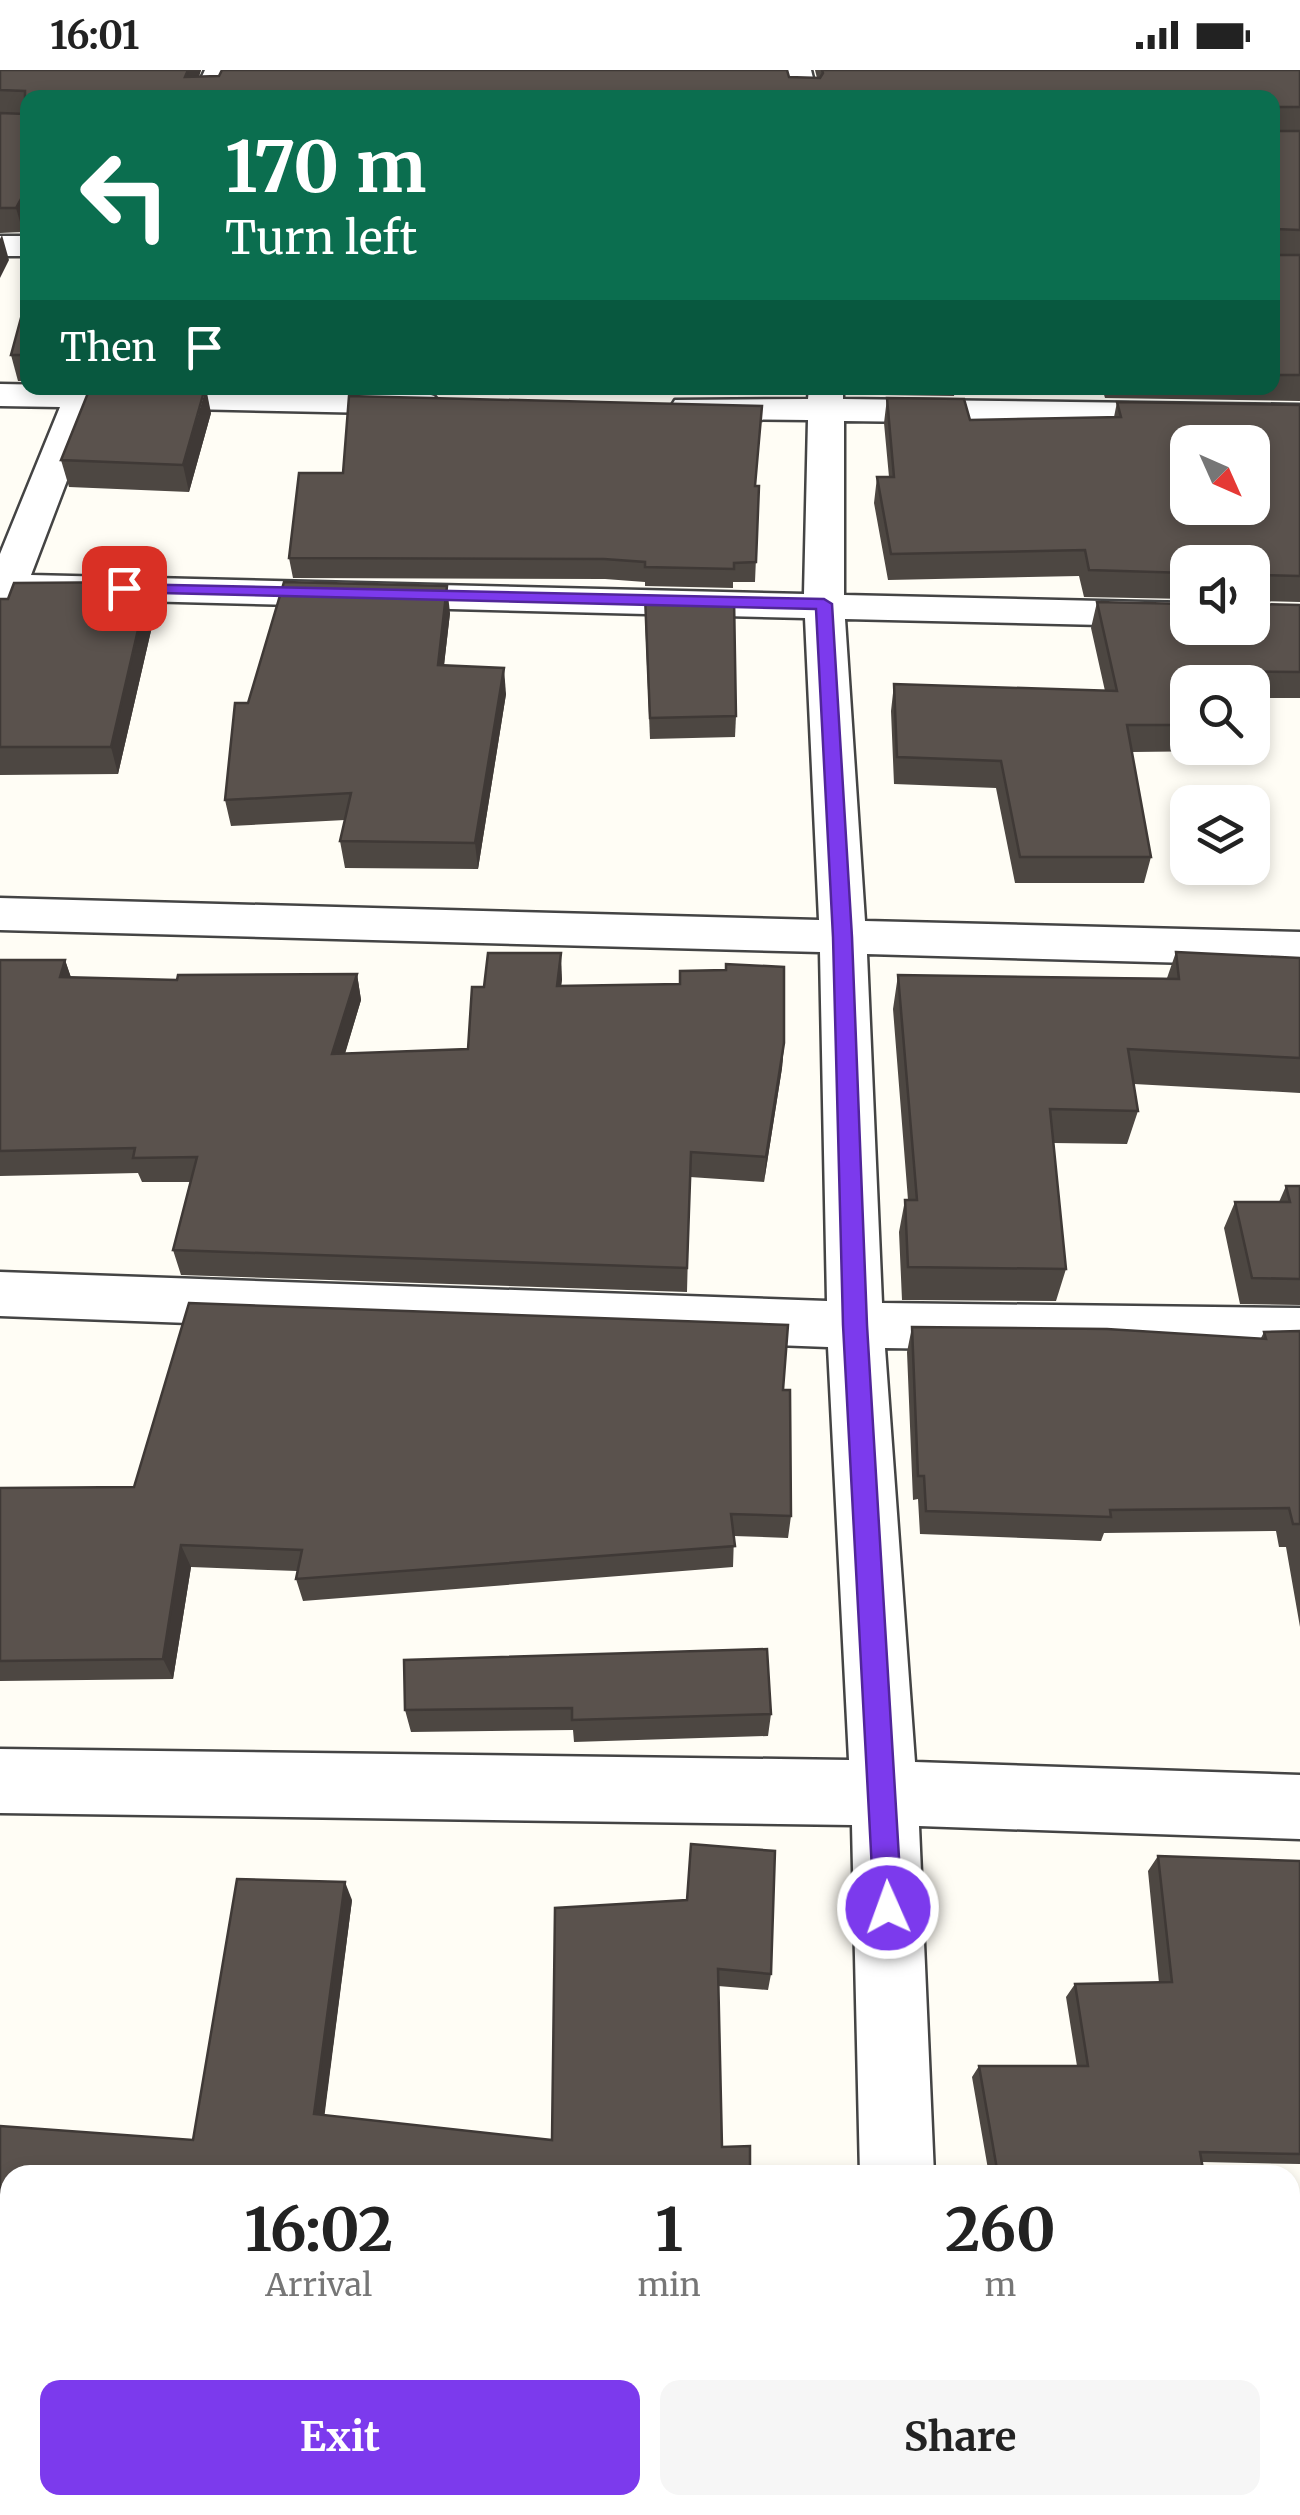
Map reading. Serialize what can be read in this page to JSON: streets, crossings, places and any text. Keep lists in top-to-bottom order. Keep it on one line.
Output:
{"north":"bottom right","page":{"status":"16:01","turn":["170 m","Turn left"],"then":"Then","eta":["16:02","Arrival","1","min","260","m"],"buttons":["Exit","Share"]}}
